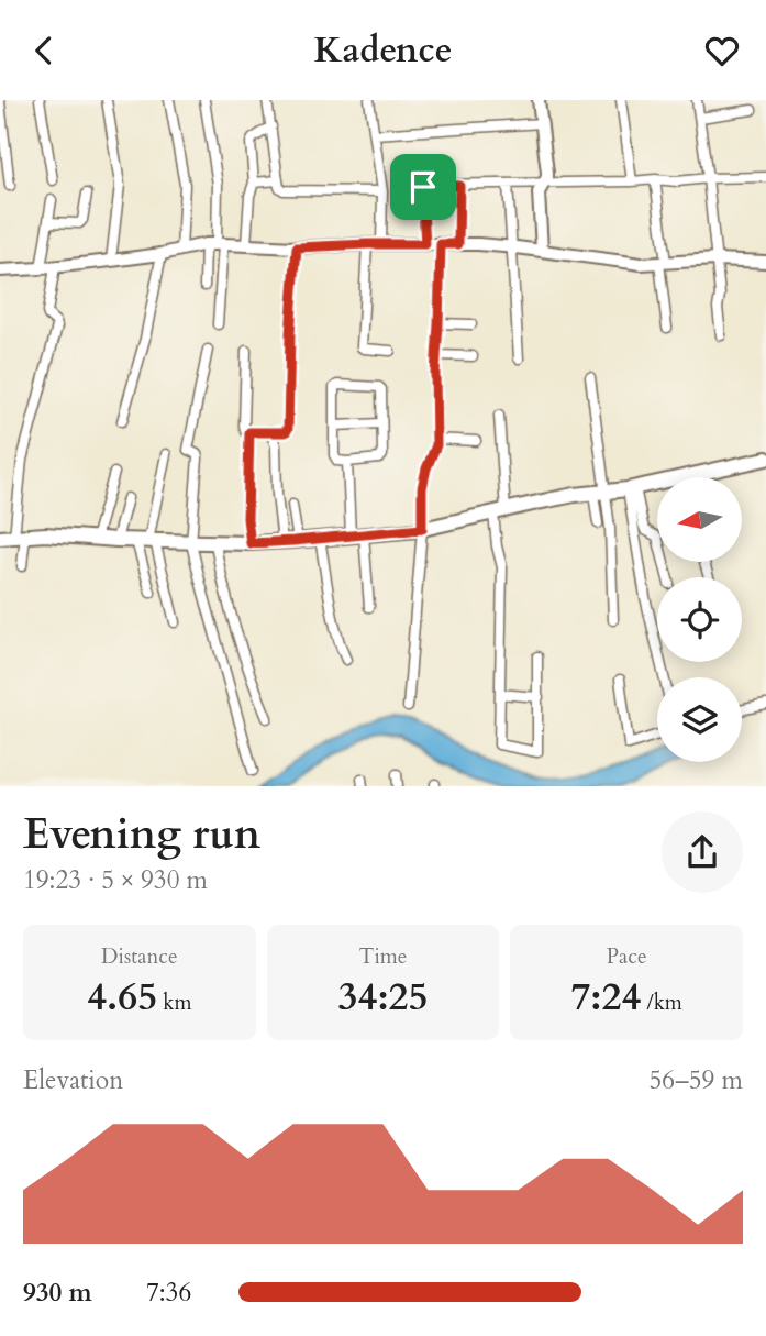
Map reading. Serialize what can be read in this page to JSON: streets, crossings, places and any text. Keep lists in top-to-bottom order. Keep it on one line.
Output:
{"north":"left","page":{"header":"Kadence","heading":["Evening run","19:23 · 5 × 930 m"],"stats":[["Distance","4.65 km"],["Time","34:25"],["Pace","7:24 /km"]],"chart":["Elevation","56–59 m"],"list":[{"name":"930 m","note":"7:36"}]}}
